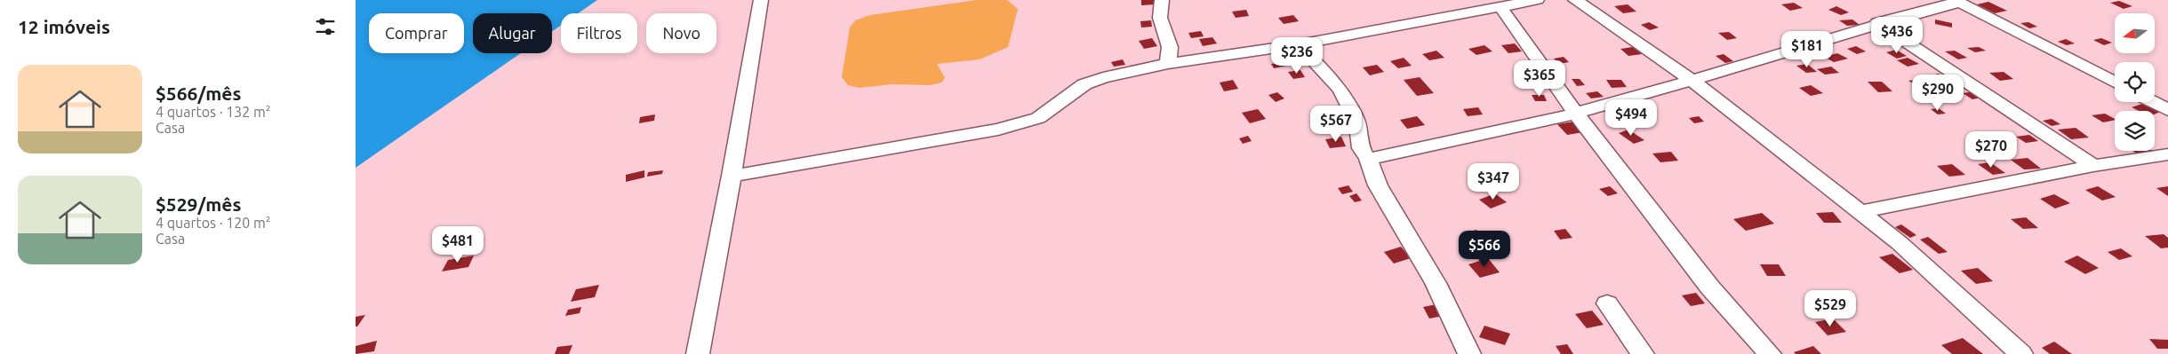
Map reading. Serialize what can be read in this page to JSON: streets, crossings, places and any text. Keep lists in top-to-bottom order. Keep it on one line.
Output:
{"north":"left","page":{"heading":"12 imóveis","chip":["Comprar","Alugar","Filtros","Novo"],"price":["$436","$181","$236","$365","$290","$494","$567","$270","$347","$481","$566","$529"],"list":[{"name":"$566/mês","note":"4 quartos · 132 m² · Casa"},{"name":"$529/mês","note":"4 quartos · 120 m² · Casa"}]}}
